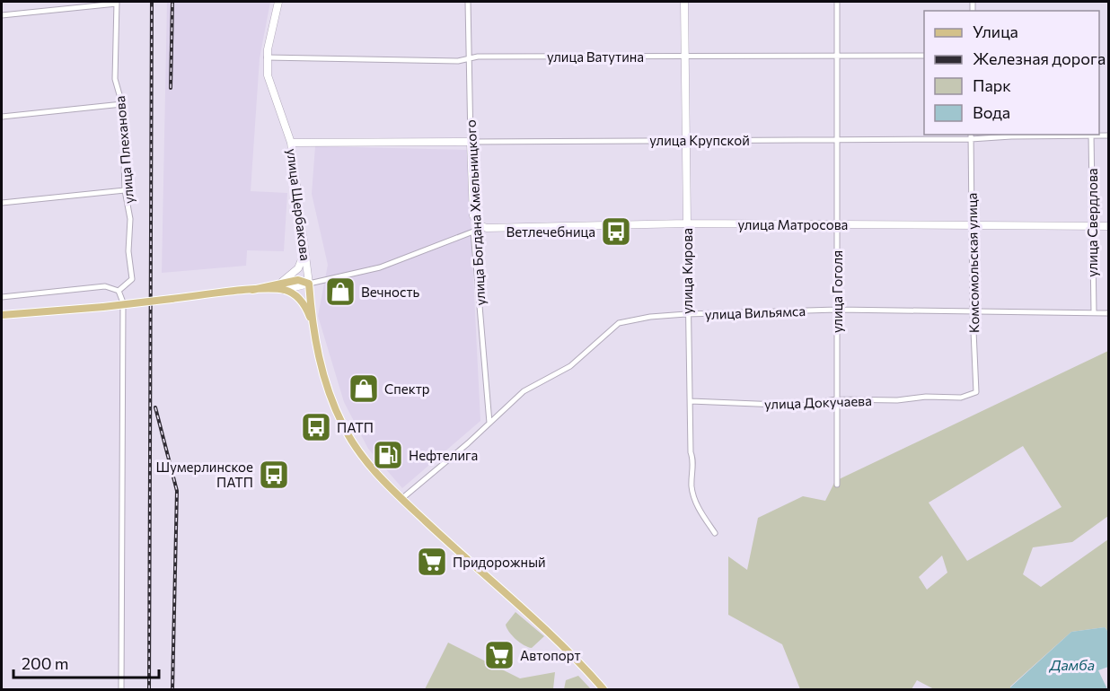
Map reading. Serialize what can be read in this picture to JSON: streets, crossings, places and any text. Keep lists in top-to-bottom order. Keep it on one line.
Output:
{"streets":{"street":["улица Ватутина","улица Крупской","улица Плеханова","улица Щербакова","улица Богдана Хмельницкого","улица Свердлова","улица Матросова","Комсомольская улица","улица Кирова","улица Гоголя","улица Вильямса","улица Докучаева"]},"crossings":[["улица Ватутина","улица Щербакова"],["улица Ватутина","улица Богдана Хмельницкого"],["улица Ватутина","улица Кирова"],["улица Ватутина","улица Гоголя"],["улица Крупской","улица Щербакова"],["улица Крупской","улица Богдана Хмельницкого"],["улица Крупской","улица Свердлова"],["улица Крупской","Комсомольская улица"],["улица Крупской","улица Кирова"],["улица Крупской","улица Гоголя"],["улица Богдана Хмельницкого","улица Матросова"],["улица Богдана Хмельницкого","улица Вильямса"],["улица Свердлова","улица Матросова"],["улица Свердлова","улица Вильямса"],["улица Матросова","Комсомольская улица"],["улица Матросова","улица Кирова"],["улица Матросова","улица Гоголя"],["Комсомольская улица","улица Вильямса"],["Комсомольская улица","улица Докучаева"],["улица Кирова","улица Вильямса"],["улица Кирова","улица Докучаева"],["улица Гоголя","улица Вильямса"],["улица Гоголя","улица Докучаева"]],"water":["Дамба"],"places":{"bus stop":["Ветлечебница","ПАТП","Шумерлинское ПАТП"],"shop":["Вечность","Спектр"],"fuel station":["Нефтелига"],"supermarket":["Придорожный","Автопорт"]},"legend":["Улица","Железная дорога","Парк","Вода"],"scale_bar":"200 m"}
